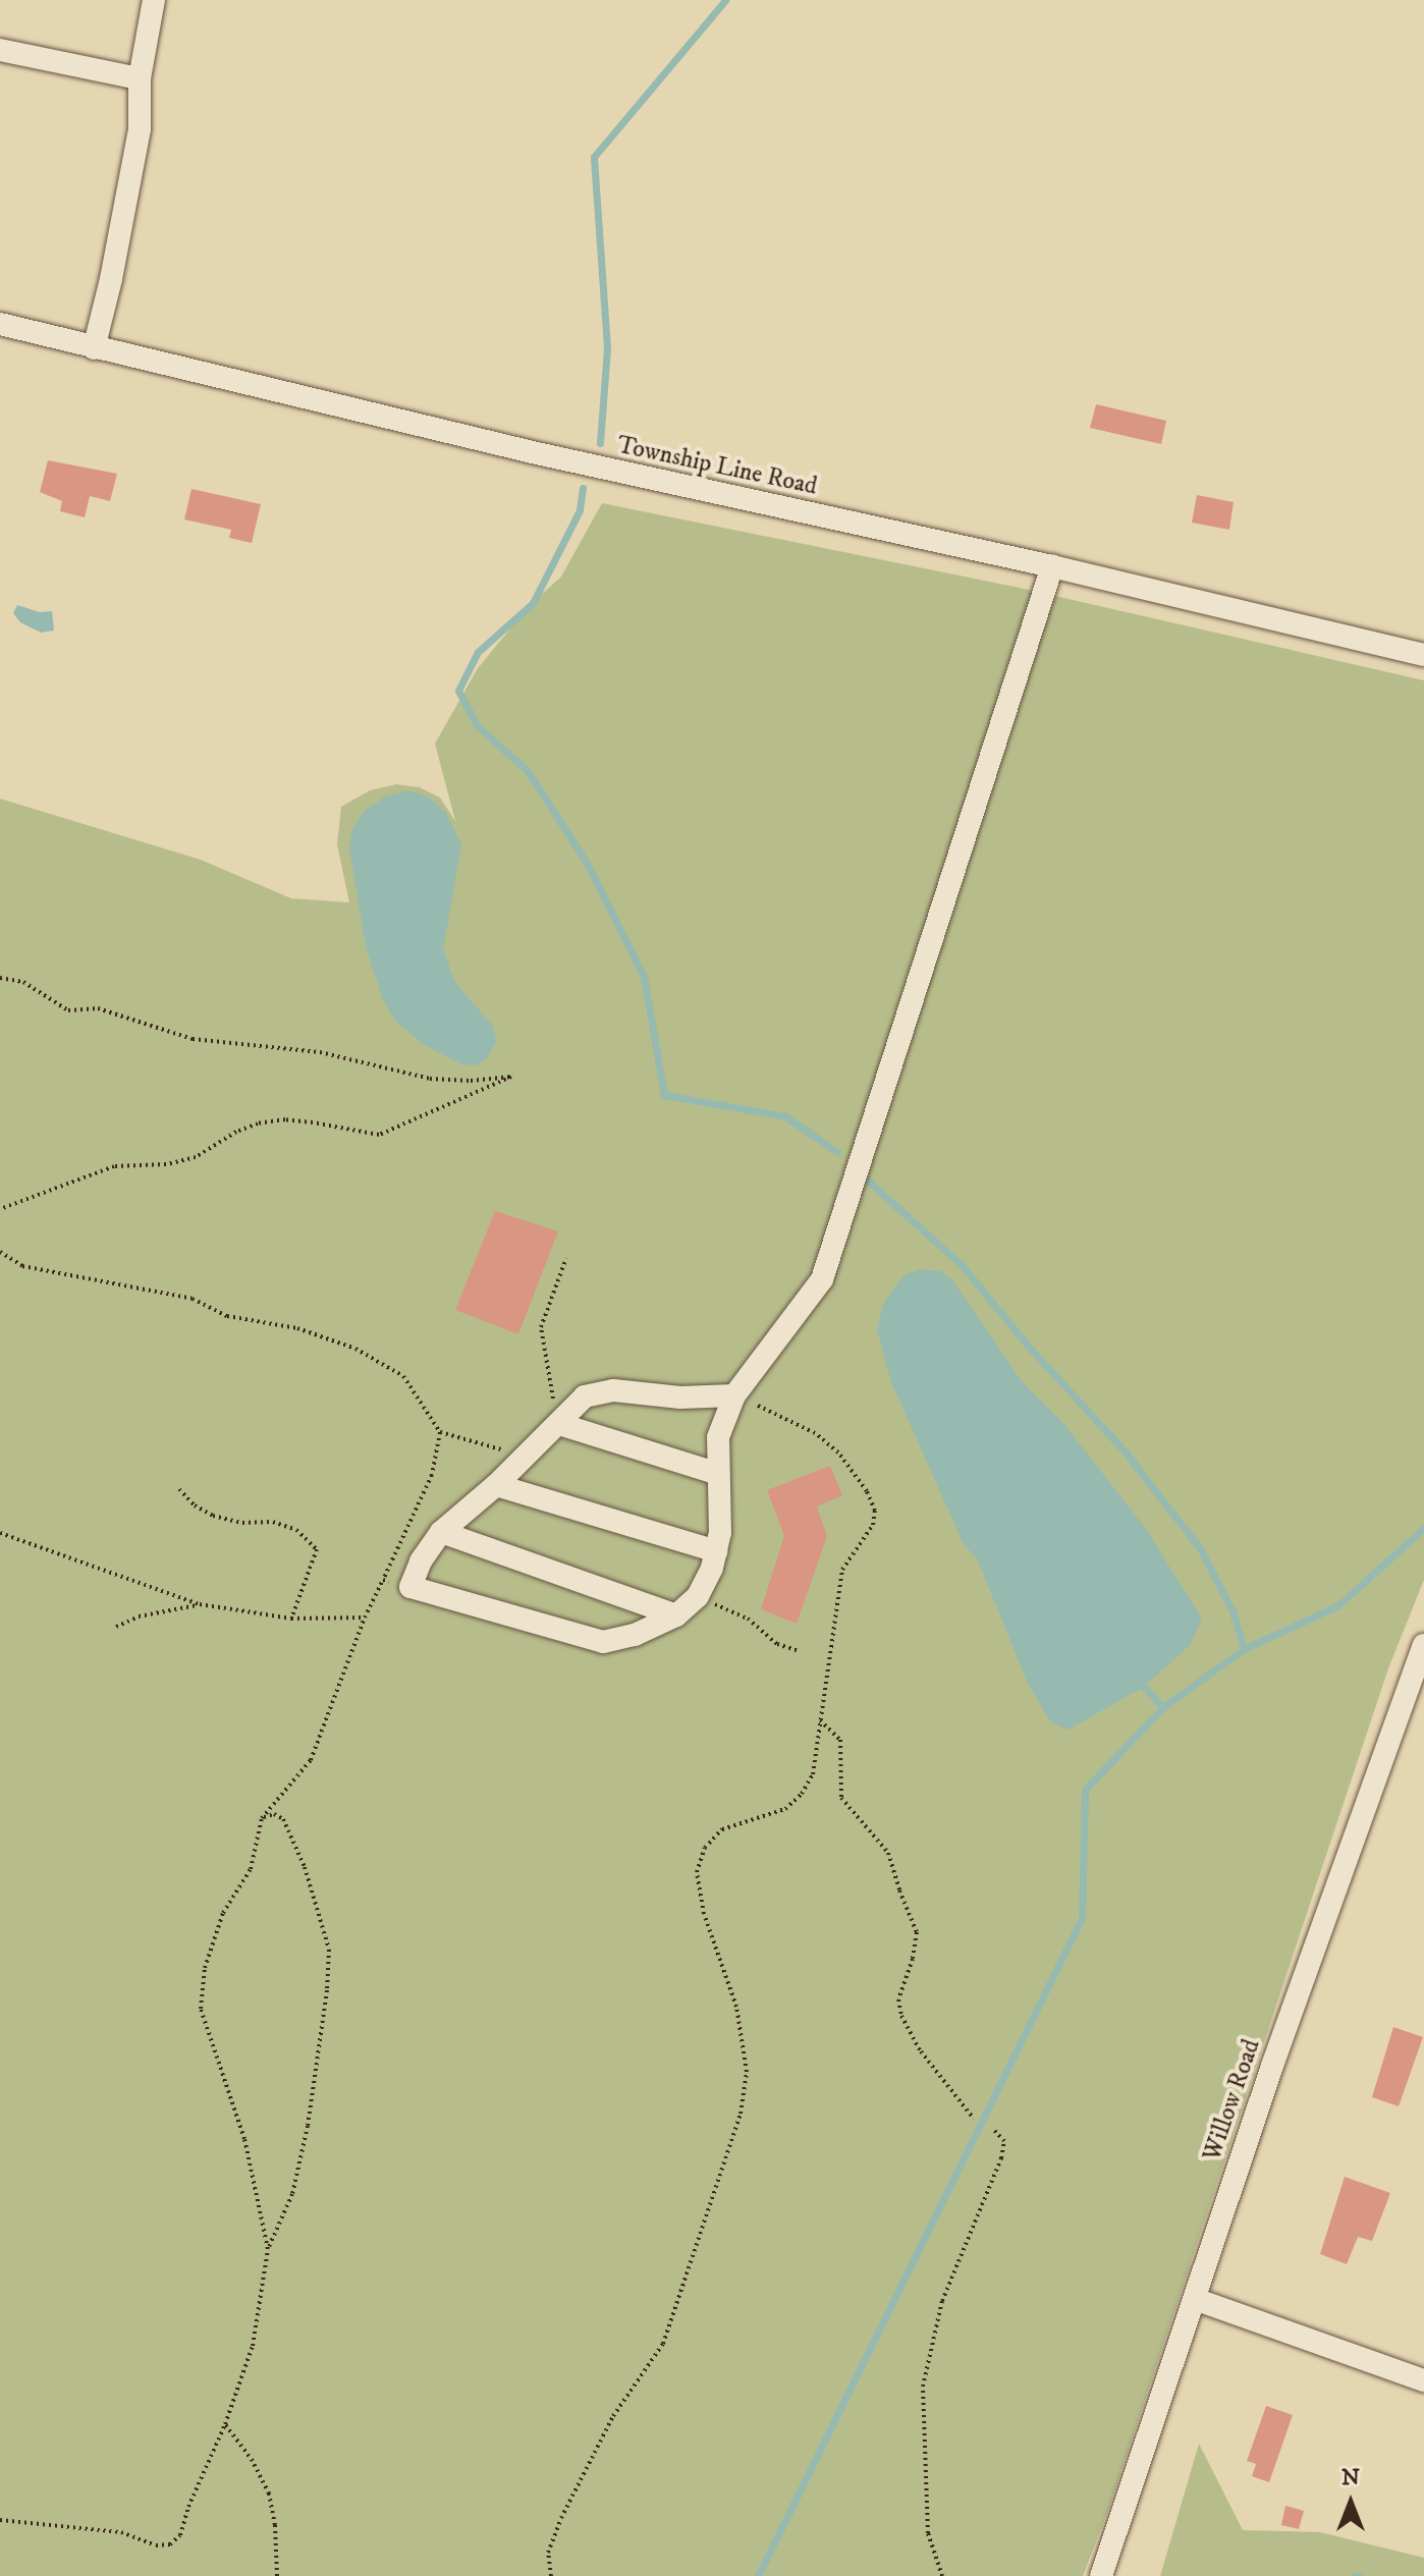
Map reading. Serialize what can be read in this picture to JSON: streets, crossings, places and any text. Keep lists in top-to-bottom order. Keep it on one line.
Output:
{"streets":{"street":["Township Line Road","Willow Road"]},"north":"top"}
